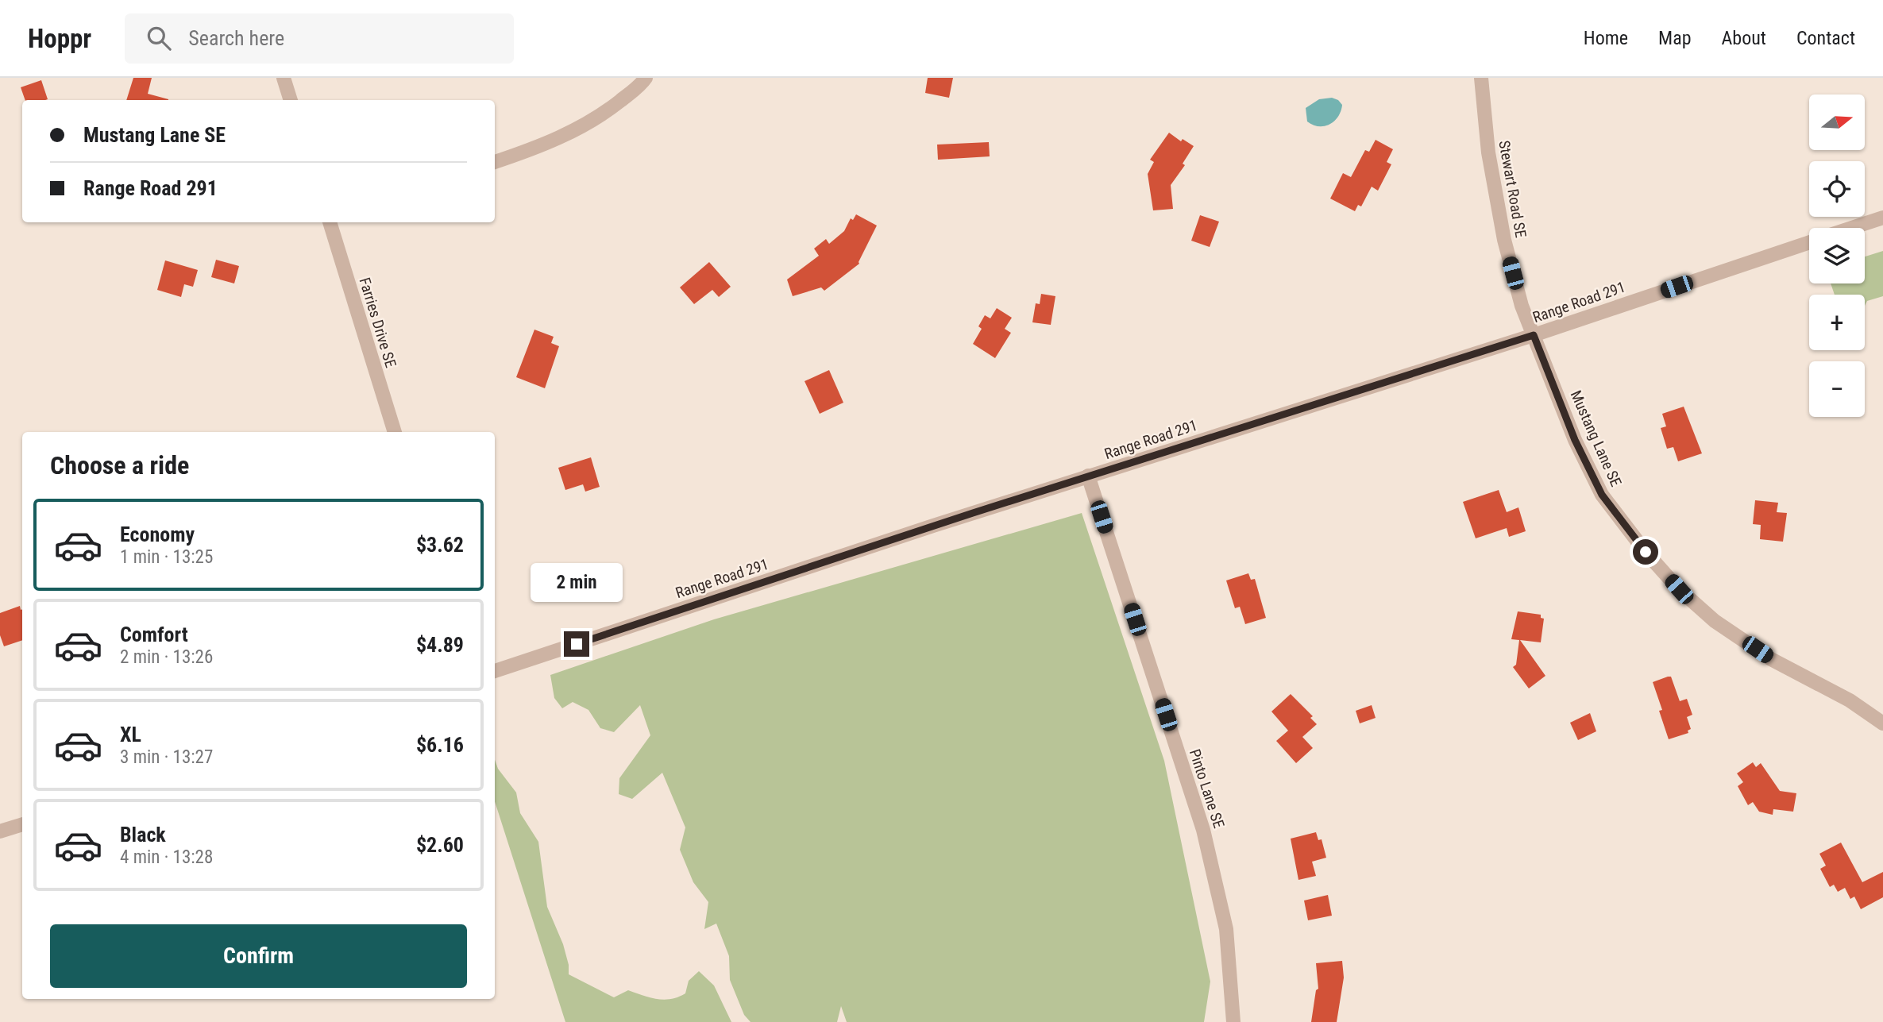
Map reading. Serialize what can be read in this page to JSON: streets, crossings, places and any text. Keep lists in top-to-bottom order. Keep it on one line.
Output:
{"streets":{"street":["Stewart Road SE","Range Road 291","Farries Drive SE","Mustang Lane SE","Pinto Lane SE"]},"crossings":[["Stewart Road SE","Range Road 291"],["Stewart Road SE","Mustang Lane SE"],["Range Road 291","Mustang Lane SE"],["Range Road 291","Pinto Lane SE"]],"north":"right","page":{"header":"Hoppr","search":"Search here","nav":["Home","Map","About","Contact"],"map_buttons":["+","−"],"banner":["Mustang Lane SE","Range Road 291"],"heading":"Choose a ride","list":[{"name":"Economy","note":"1 min · 13:25","value":"$3.62"},{"name":"Comfort","note":"2 min · 13:26","value":"$4.89"},{"name":"XL","note":"3 min · 13:27","value":"$6.16"},{"name":"Black","note":"4 min · 13:28","value":"$2.60"}],"bubble":"2 min","buttons":"Confirm"}}
